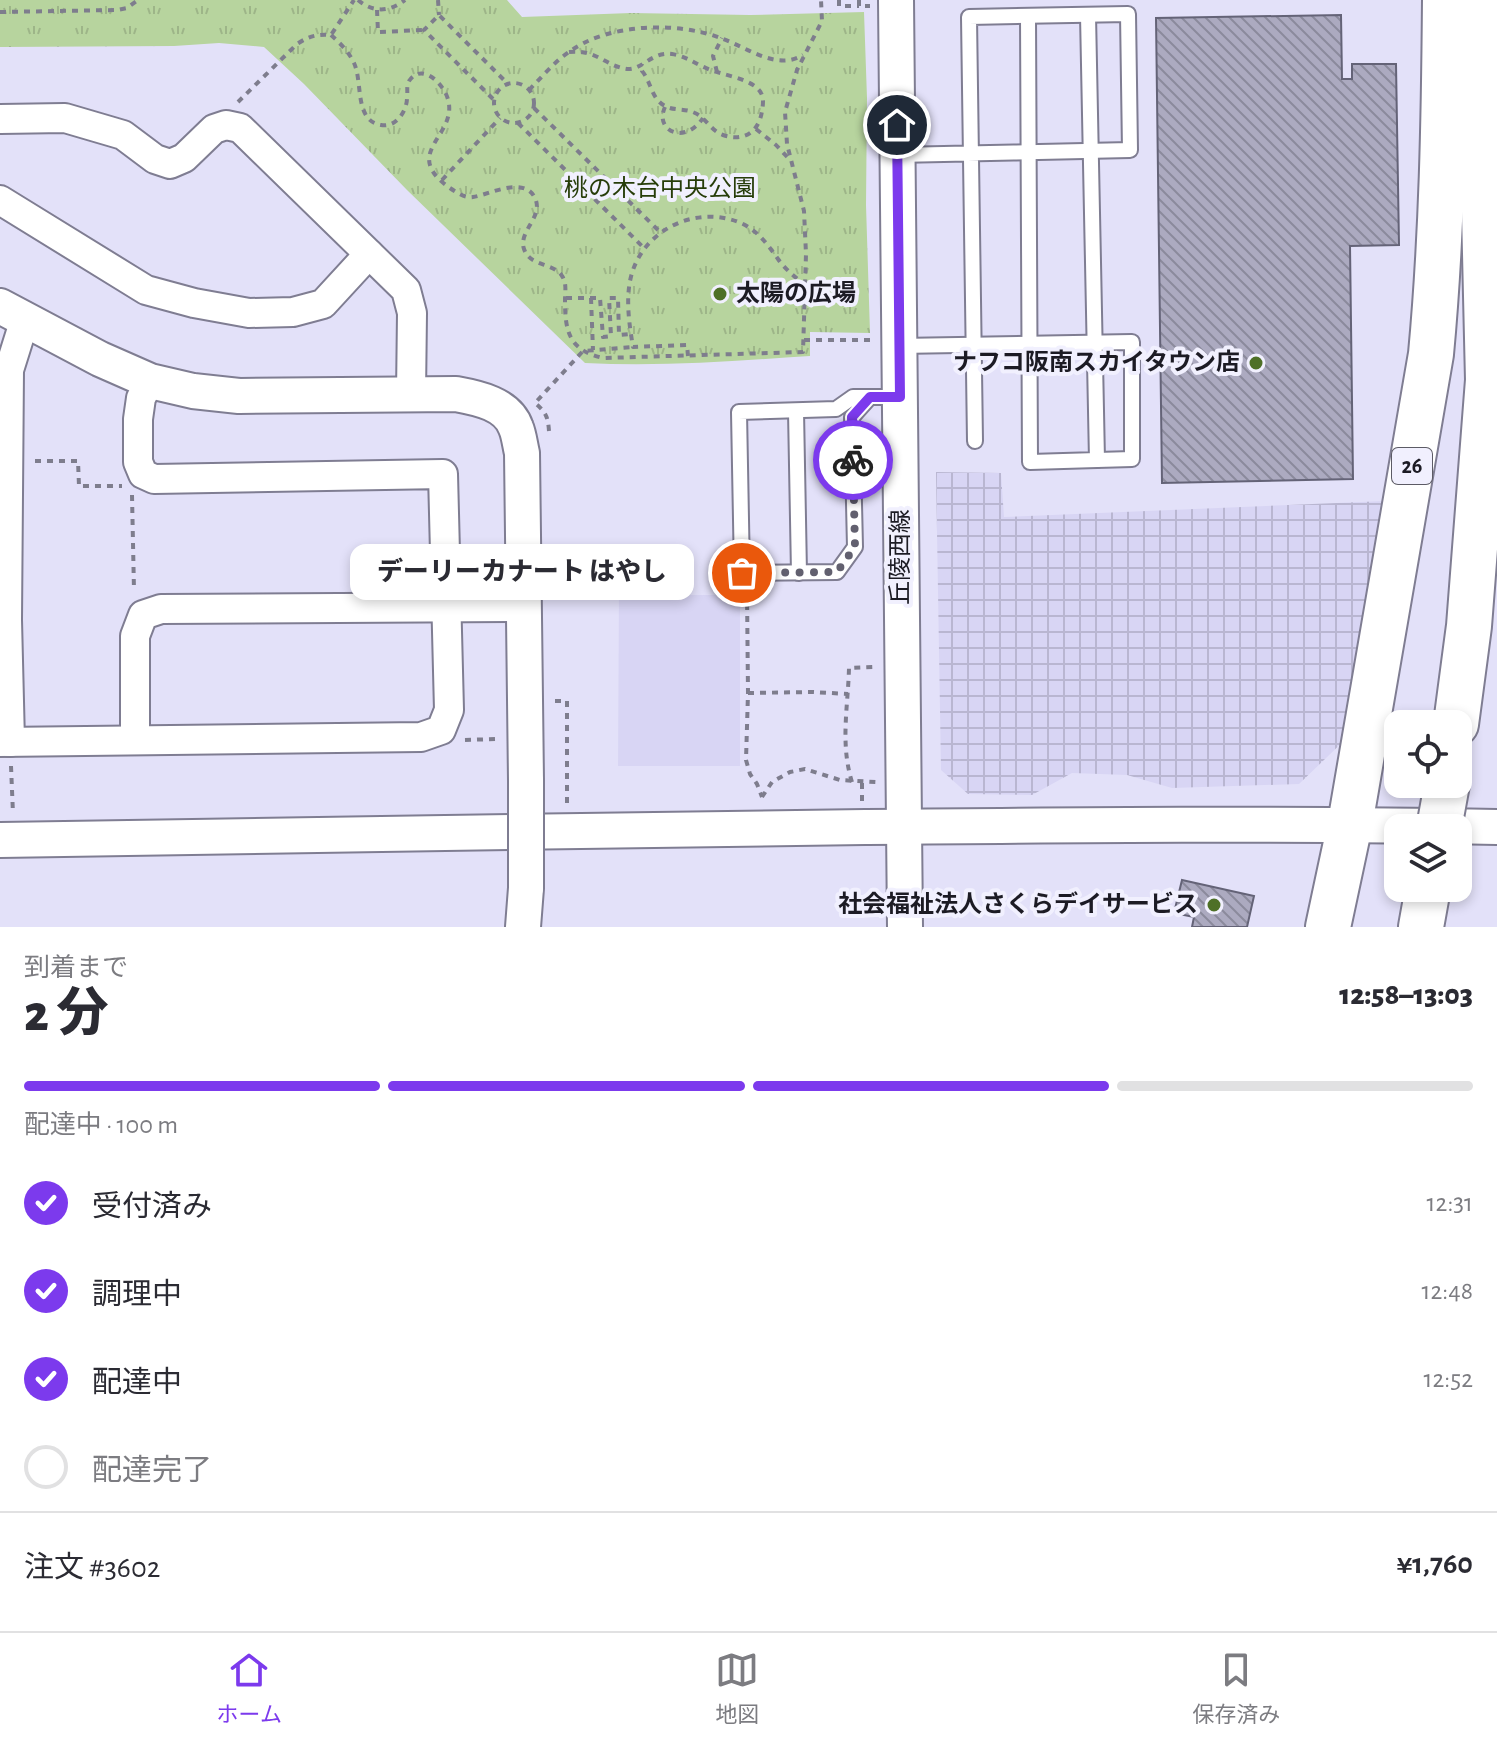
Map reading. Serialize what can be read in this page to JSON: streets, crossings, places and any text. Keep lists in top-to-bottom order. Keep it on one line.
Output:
{"streets":{"highway":["26"],"street":["丘陵西線"]},"parks":["桃の木台中央公園"],"places":["太陽の広場","ナフコ阪南スカイタウン店","デーリーカナート はやし","社会福祉法人さくらデイサービス"],"page":{"bubble":"デーリーカナート はやし","heading":["2 分","到着まで","12:58–13:03"],"panel":["注文 #3602","¥1,760"],"bar":"配達中 · 100 m","list":[["受付済み","12:31"],["調理中","12:48"],["配達中","12:52"],"配達完了"],"tabs":["ホーム","地図","保存済み"]}}
